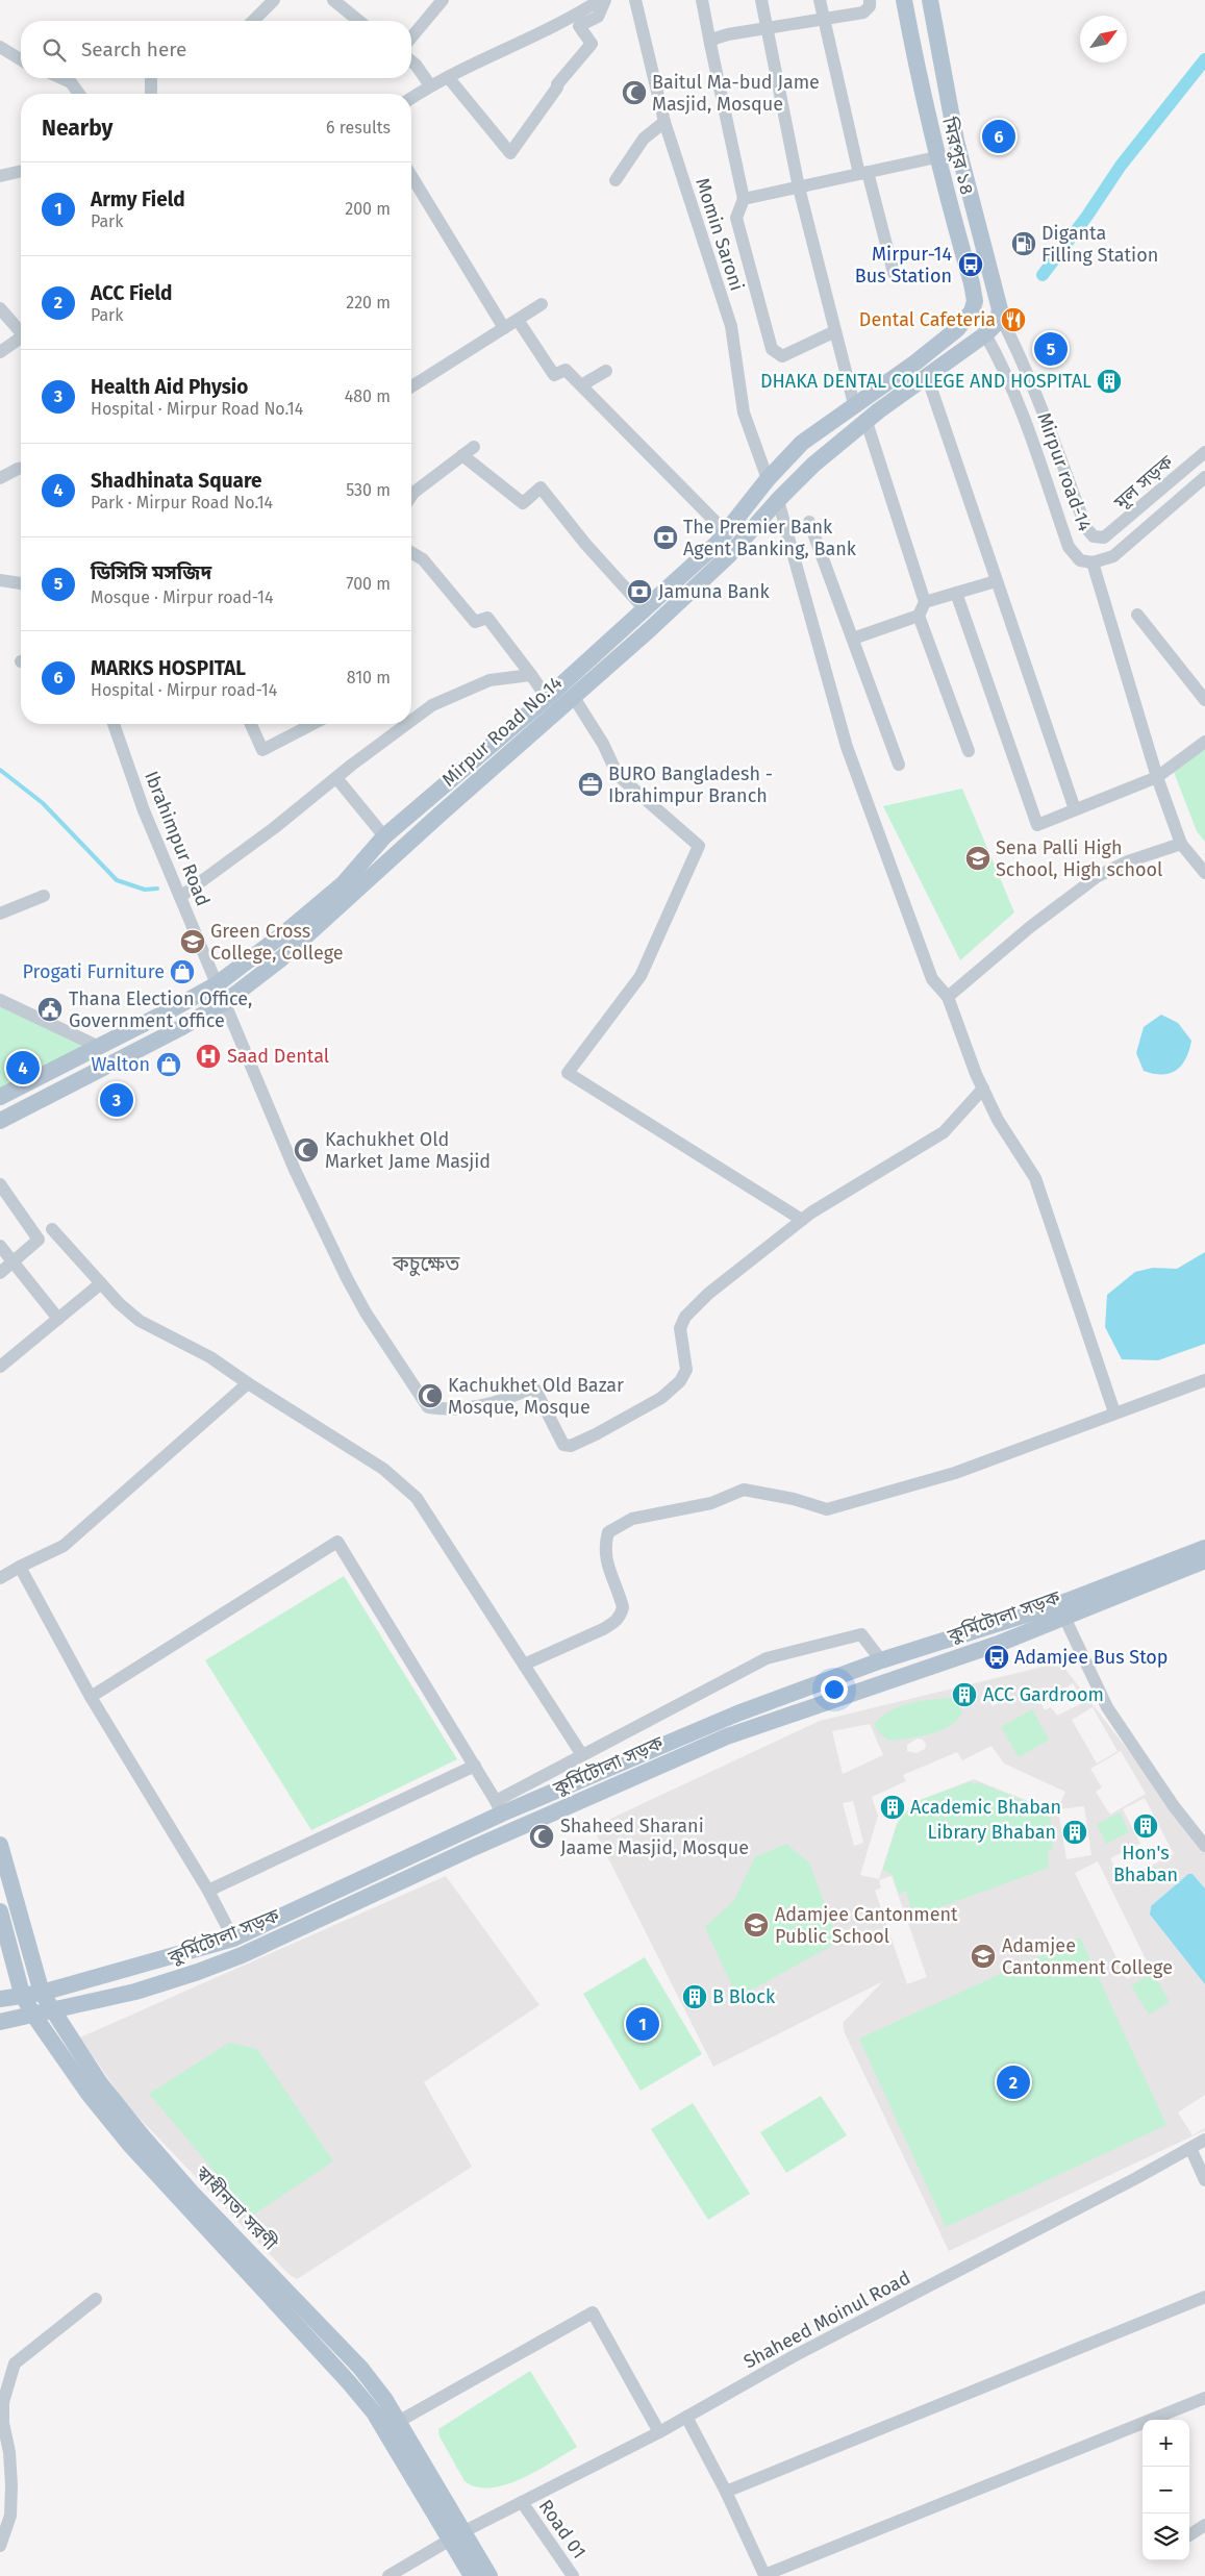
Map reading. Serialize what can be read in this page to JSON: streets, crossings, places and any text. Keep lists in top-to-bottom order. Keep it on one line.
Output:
{"streets":{"main road":["মিরপুর ১৪","Mirpur road-14","Mirpur Road No.14","কুর্মিটোলা সড়ক","স্বাধীনতা সরণী"],"street":["Momin Saroni","মূল সড়ক","Ibrahimpur Road","Shaheed Moinul Road","Road 01"]},"crossings":[["মিরপুর ১৪","Mirpur Road No.14"],["Momin Saroni","Mirpur Road No.14"],["Mirpur road-14","মূল সড়ক"],["Mirpur road-14","Mirpur Road No.14"],["Mirpur Road No.14","Ibrahimpur Road"],["কুর্মিটোলা সড়ক","স্বাধীনতা সরণী"],["স্বাধীনতা সরণী","Shaheed Moinul Road"],["Shaheed Moinul Road","Road 01"]],"districts":["কচুক্ষেত"],"places":{"mosque":["Baitul Ma-bud Jame Masjid, Mosque","Kachukhet Old Market Jame Masjid","Kachukhet Old Bazar Mosque, Mosque","Shaheed Sharani Jaame Masjid, Mosque"],"fuel station":["Diganta Filling Station"],"bus stop":["Mirpur-14 Bus Station","Adamjee Bus Stop"],"restaurant":["Dental Cafeteria"],"building":["DHAKA DENTAL COLLEGE AND HOSPITAL","ACC Gardroom","Academic Bhaban","Hon's Bhaban","Library Bhaban","B Block"],"bank":["The Premier Bank Agent Banking, Bank","Jamuna Bank"],"office":["BURO Bangladesh - Ibrahimpur Branch"],"school or university":["Sena Palli High School, High school","Green Cross College, College","Adamjee Cantonment Public School","Adamjee Cantonment College"],"shop":["Progati Furniture","Walton"],"public building":["Thana Election Office, Government office"],"hospital":["Saad Dental"]},"north":"top right","page":{"search":"Search here","heading":["Nearby","6 results"],"pins":["6","5","4","3","1","2"],"list":[{"mark":"1","name":"Army Field","note":"Park","value":"200 m"},{"mark":"2","name":"ACC Field","note":"Park","value":"220 m"},{"mark":"3","name":"Health Aid Physio","note":"Hospital · Mirpur Road No.14","value":"480 m"},{"mark":"4","name":"Shadhinata Square","note":"Park · Mirpur Road No.14","value":"530 m"},{"mark":"5","name":"ডিসিসি মসজিদ","note":"Mosque · Mirpur road-14","value":"700 m"},{"mark":"6","name":"MARKS HOSPITAL","note":"Hospital · Mirpur road-14","value":"810 m"}],"map_buttons":["+","−"]}}
